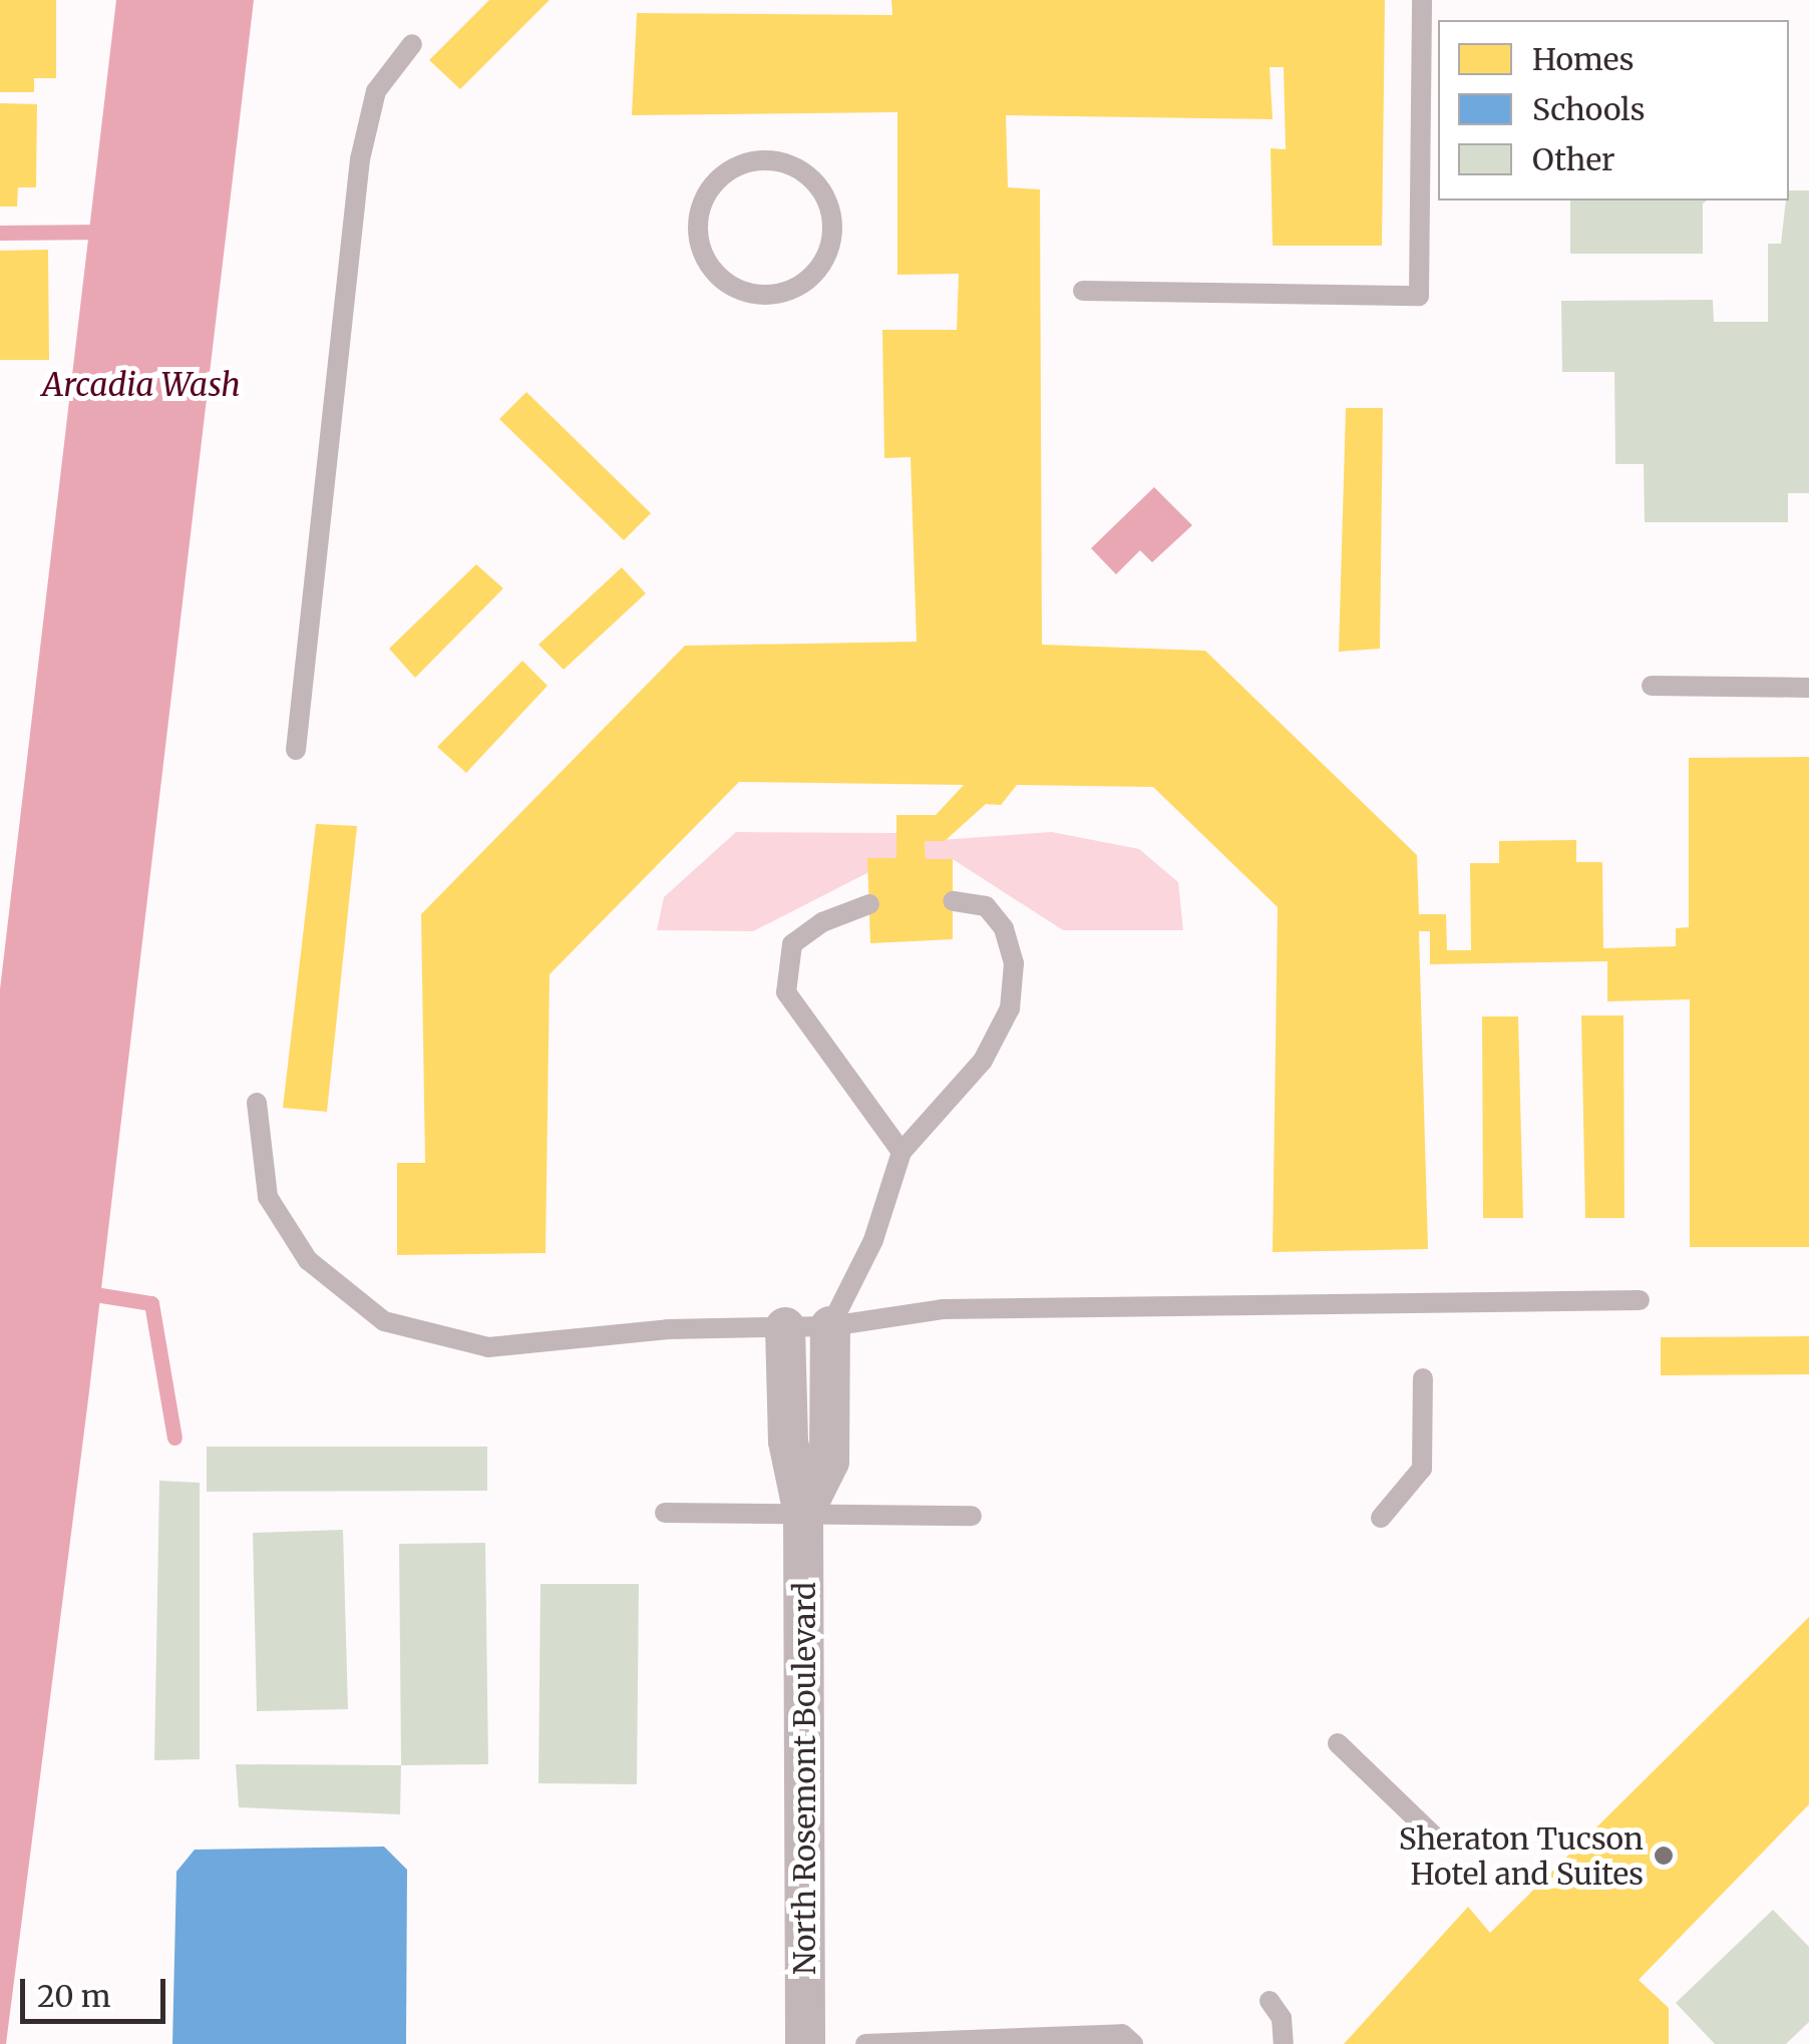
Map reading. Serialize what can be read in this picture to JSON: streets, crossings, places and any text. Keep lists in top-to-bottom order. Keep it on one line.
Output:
{"streets":{"street":["North Rosemont Boulevard"]},"water":["Arcadia Wash"],"places":["Sheraton Tucson Hotel and Suites"],"legend":["Homes","Schools","Other"],"scale_bar":"20 m"}
